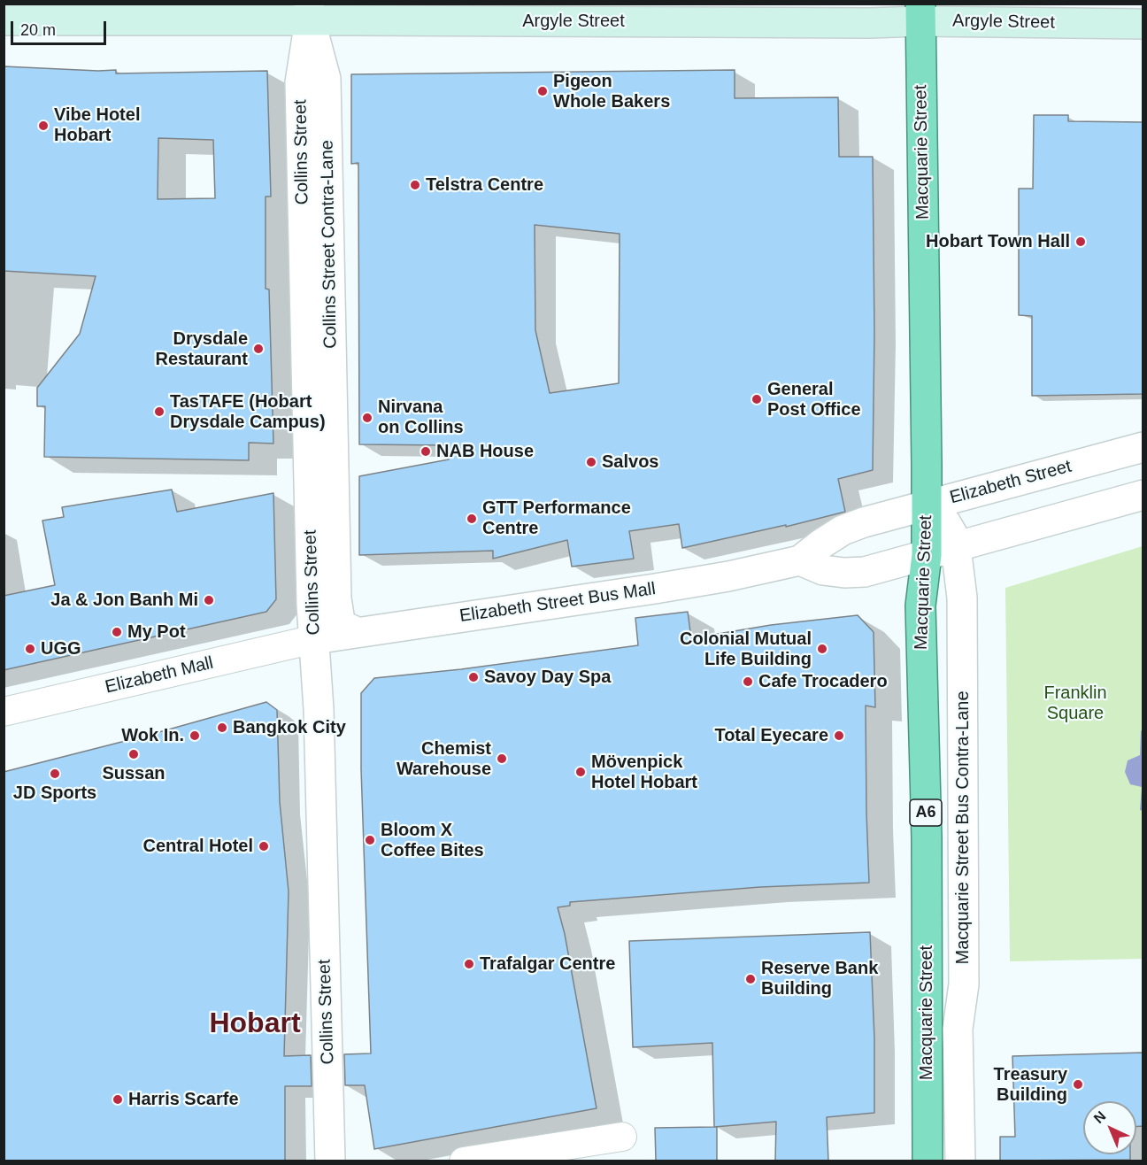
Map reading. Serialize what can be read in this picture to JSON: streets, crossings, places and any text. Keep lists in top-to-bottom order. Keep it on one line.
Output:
{"streets":{"highway":["Macquarie Street","A6"],"main road":["Argyle Street"],"street":["Collins Street","Collins Street Contra-Lane","Elizabeth Street","Elizabeth Street Bus Mall","Elizabeth Mall","Macquarie Street Bus Contra-Lane"]},"crossings":[["Argyle Street","Collins Street"],["Argyle Street","Macquarie Street"],["Argyle Street","Collins Street Contra-Lane"],["Collins Street","Collins Street Contra-Lane"],["Collins Street","Elizabeth Street Bus Mall"],["Collins Street","Elizabeth Mall"],["Macquarie Street","Elizabeth Street"],["Macquarie Street","Macquarie Street Bus Contra-Lane"],["Collins Street Contra-Lane","Elizabeth Street Bus Mall"],["Elizabeth Street","Elizabeth Street Bus Mall"],["Elizabeth Street","Macquarie Street Bus Contra-Lane"],["Elizabeth Street Bus Mall","Elizabeth Mall"]],"districts":["Hobart"],"parks":["Franklin Square"],"places":["Pigeon Whole Bakers","Vibe Hotel Hobart","Telstra Centre","Hobart Town Hall","Drysdale Restaurant","General Post Office","TasTAFE (Hobart Drysdale Campus)","Nirvana on Collins","NAB House","Salvos","GTT Performance Centre","Ja & Jon Banh Mi","My Pot","UGG","Colonial Mutual Life Building","Savoy Day Spa","Cafe Trocadero","Bangkok City","Wok In.","Total Eyecare","Sussan","Chemist Warehouse","Mövenpick Hotel Hobart","JD Sports","Bloom X Coffee Bites","Central Hotel","Trafalgar Centre","Reserve Bank Building","Treasury Building","Harris Scarfe"],"scale_bar":"20 m","north":"top left"}
